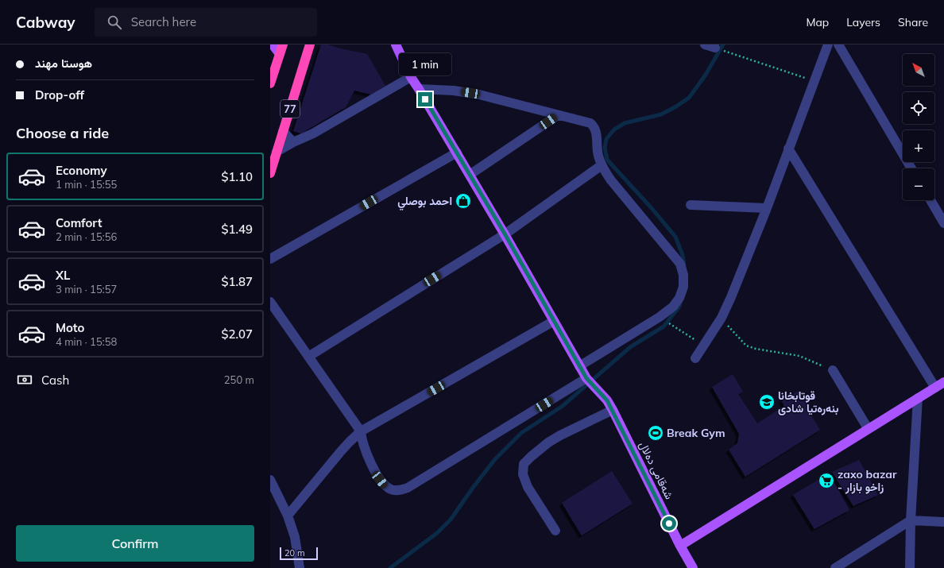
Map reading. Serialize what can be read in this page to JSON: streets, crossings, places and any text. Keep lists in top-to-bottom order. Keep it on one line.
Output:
{"streets":{"highway":["77"],"main road":["شەقامی دەلال"]},"places":{"shop":["احمد بوصلي"],"school or university":["قوتابخانا بنەرەتیا شادی"],"sports":["Break Gym"],"supermarket":["zaxo bazar - زاخو بازار"]},"scale_bar":"20 m","north":"top left","page":{"header":"Cabway","search":"Search here","nav":["Map","Layers","Share"],"banner":["هوستا مهند","Drop-off"],"bubble":"1 min","map_buttons":["+","−"],"heading":"Choose a ride","list":[{"name":"Economy","note":"1 min · 15:55","value":"$1.10"},{"name":"Comfort","note":"2 min · 15:56","value":"$1.49"},{"name":"XL","note":"3 min · 15:57","value":"$1.87"},{"name":"Moto","note":"4 min · 15:58","value":"$2.07"}],"pay":["Cash","250 m"],"buttons":"Confirm","scale":"20 m"}}
